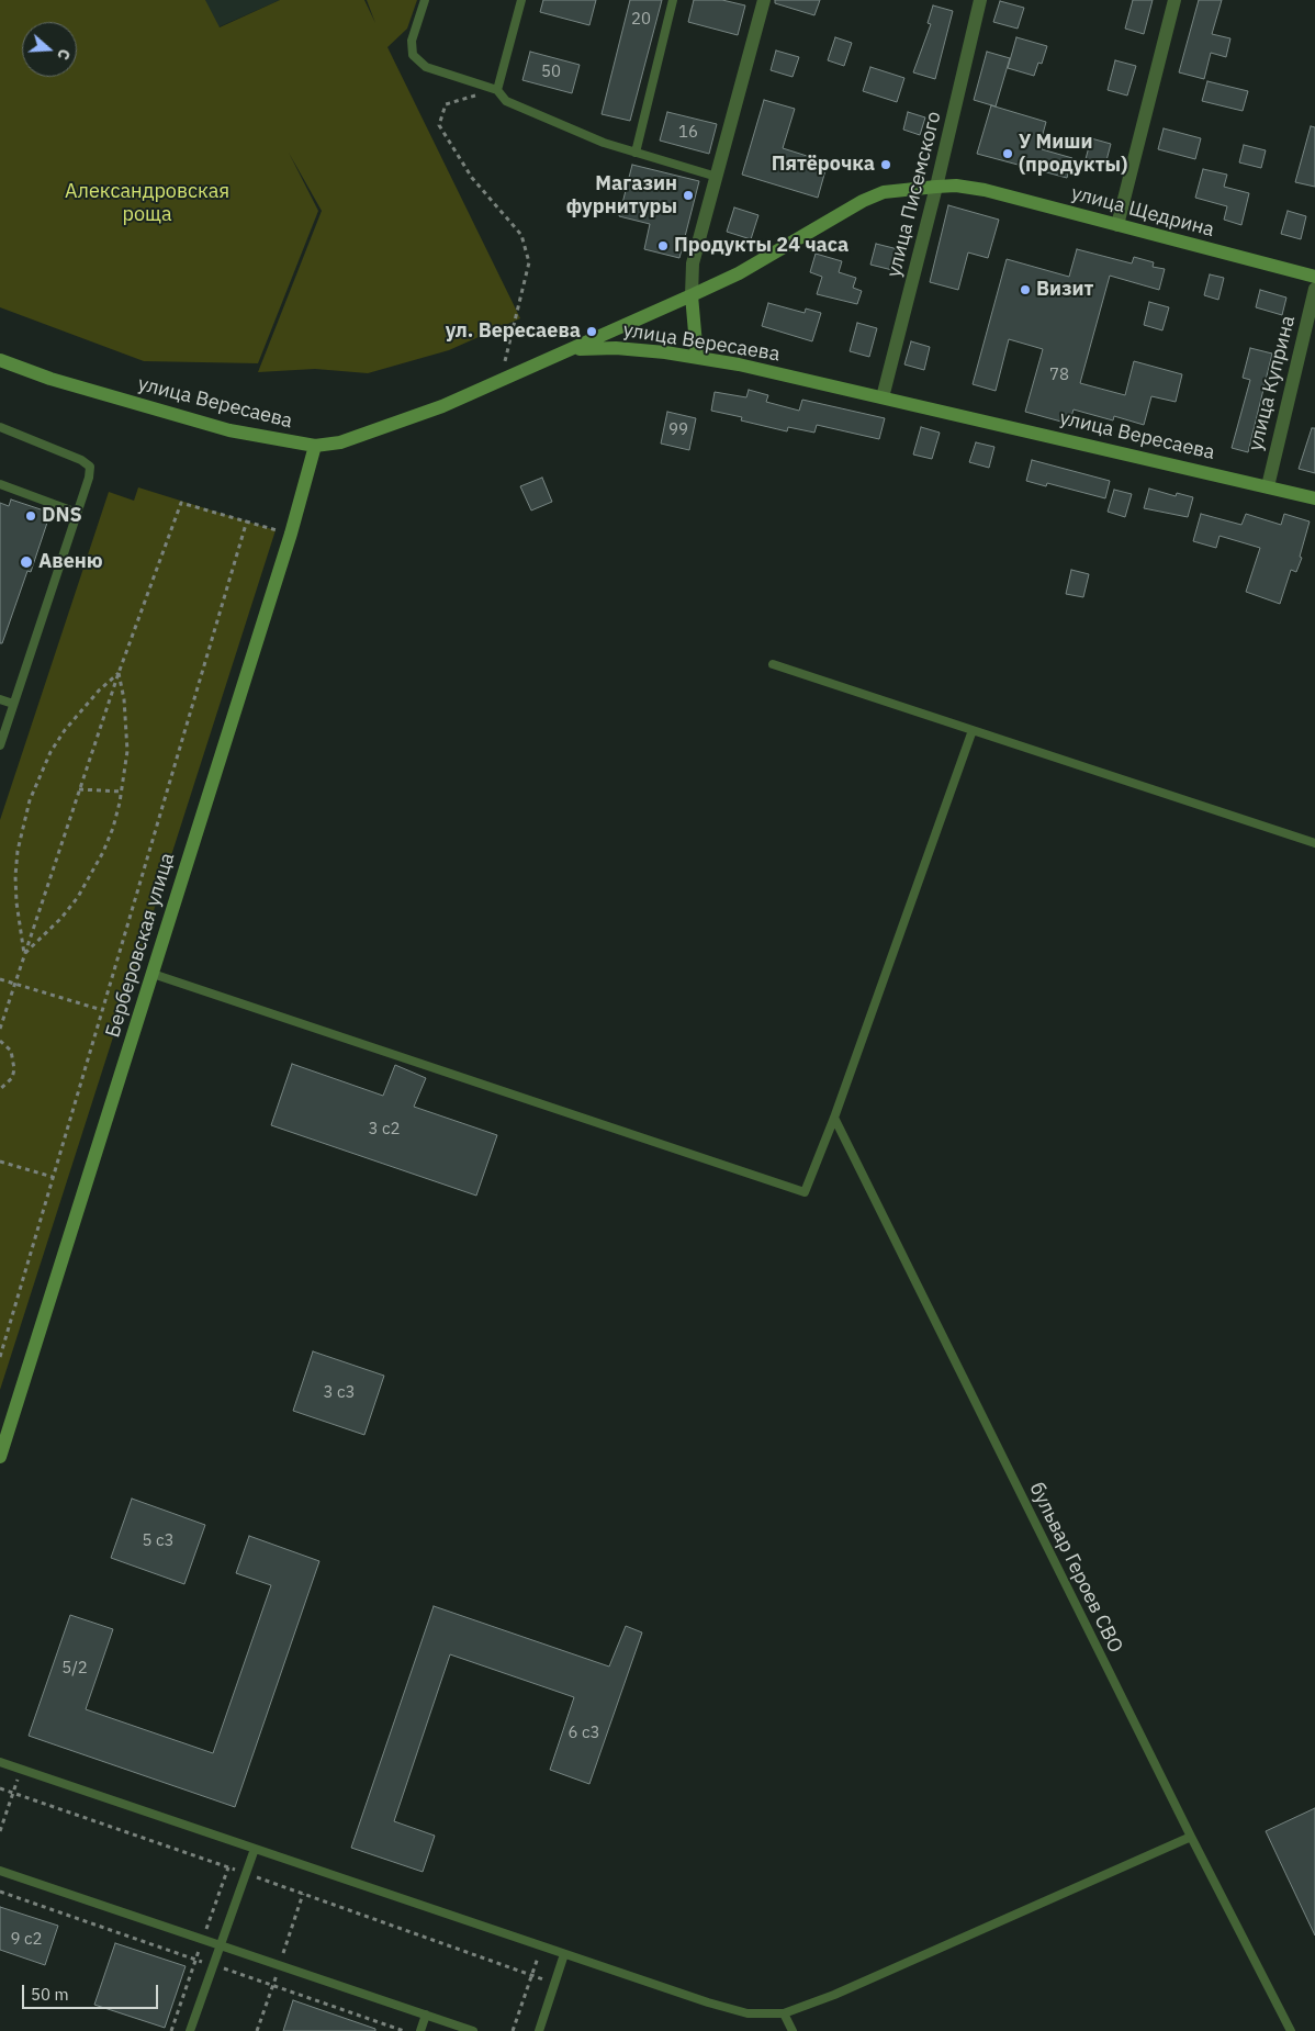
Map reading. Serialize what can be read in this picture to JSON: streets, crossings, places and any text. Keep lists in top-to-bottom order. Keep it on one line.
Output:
{"streets":{"main road":["улица Щедрина","улица Вересаева","Берберовская улица"],"street":["улица Писемского","улица Куприна"],"lane":["бульвар Героев СВО"]},"crossings":[["улица Писемского","улица Щедрина"],["улица Писемского","улица Вересаева"],["улица Щедрина","улица Вересаева"],["улица Вересаева","улица Куприна"],["улица Вересаева","Берберовская улица"]],"parks":["Александровская роща"],"places":["У Миши (продукты)","Пятёрочка","Магазин фурнитуры","Продукты 24 часа","Визит","ул. Вересаева","DNS","Авеню"],"house_numbers":["20","50","16","78","99","3 с2","3 с3","5 с3","5/2","6 с3","9 с2"],"scale_bar":"50 m","north":"right"}
